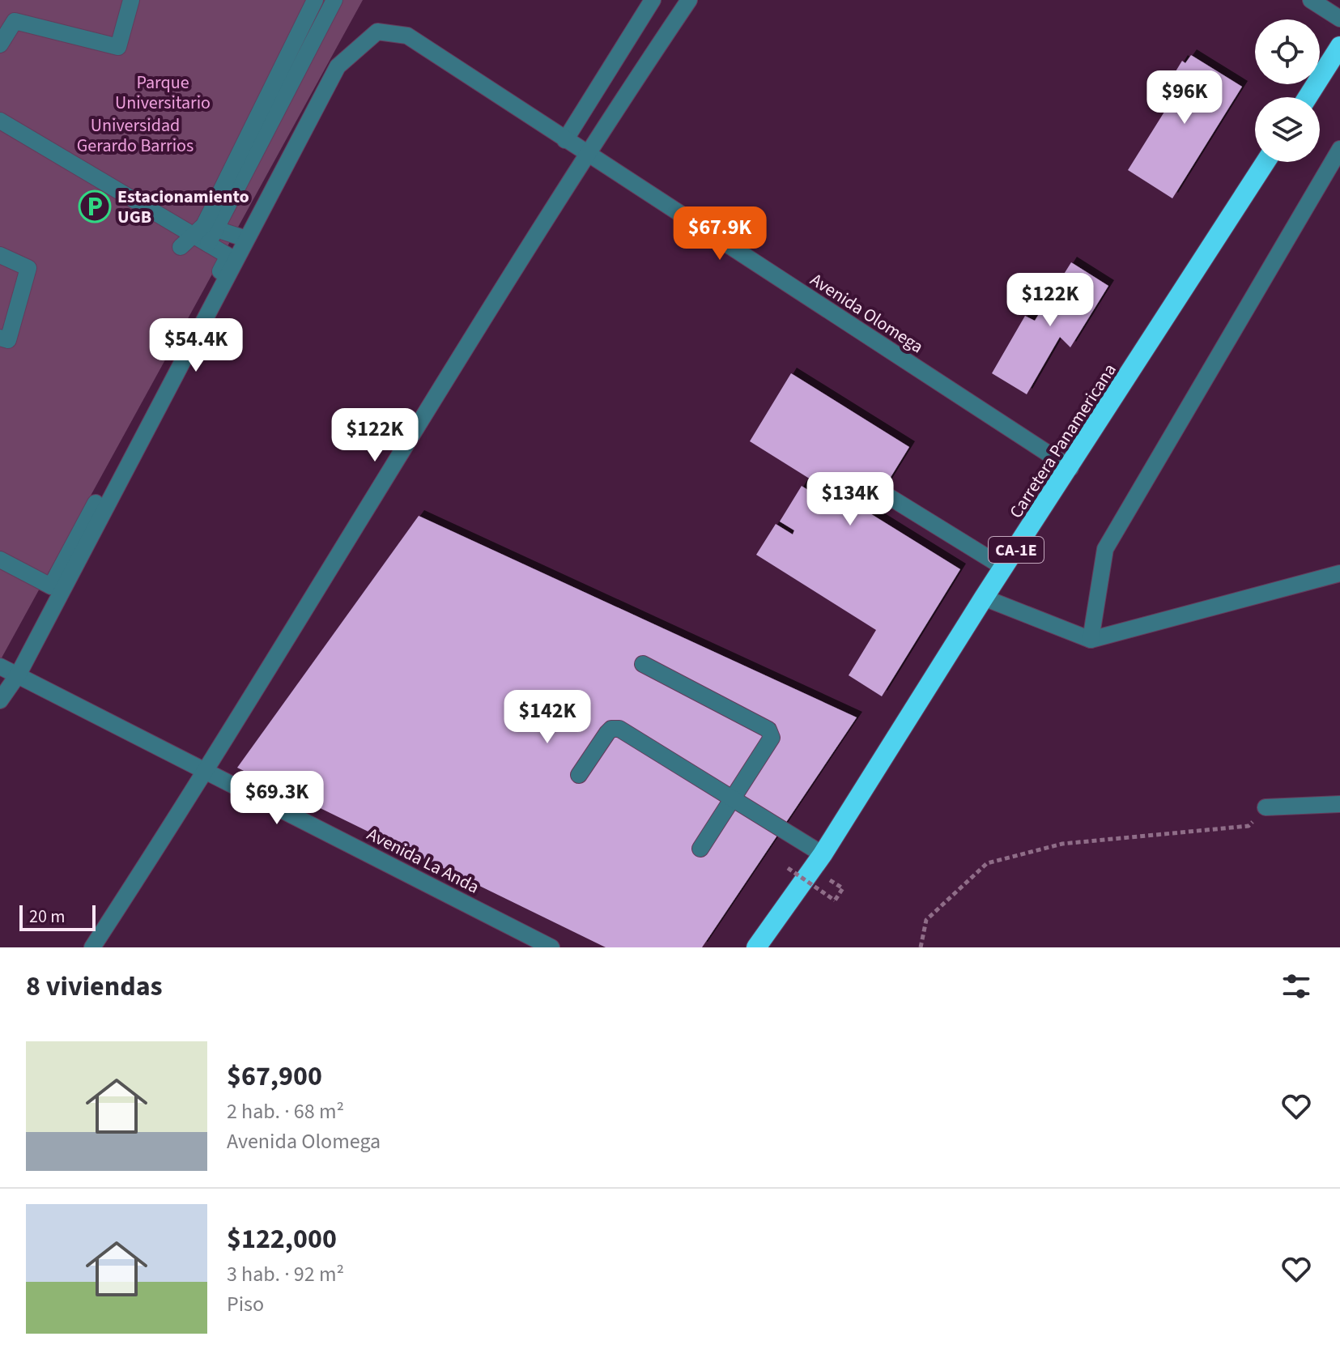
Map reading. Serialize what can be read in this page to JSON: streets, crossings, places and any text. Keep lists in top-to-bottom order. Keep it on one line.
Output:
{"streets":{"highway":["Carretera Panamericana","CA-1E"],"street":["Avenida Olomega","Avenida La Anda"]},"crossings":[["Avenida Olomega","Carretera Panamericana"]],"parks":["Parque Universitario","Universidad Gerardo Barrios"],"places":{"parking":["Estacionamiento UGB"]},"scale_bar":"20 m","page":{"price":["$96K","$67.9K","$122K","$54.4K","$122K","$134K","$142K","$69.3K"],"scale":"20 m","heading":"8 viviendas","list":[{"name":"$67,900","note":"2 hab. · 68 m² · Avenida Olomega"},{"name":"$122,000","note":"3 hab. · 92 m² · Piso"}]}}
